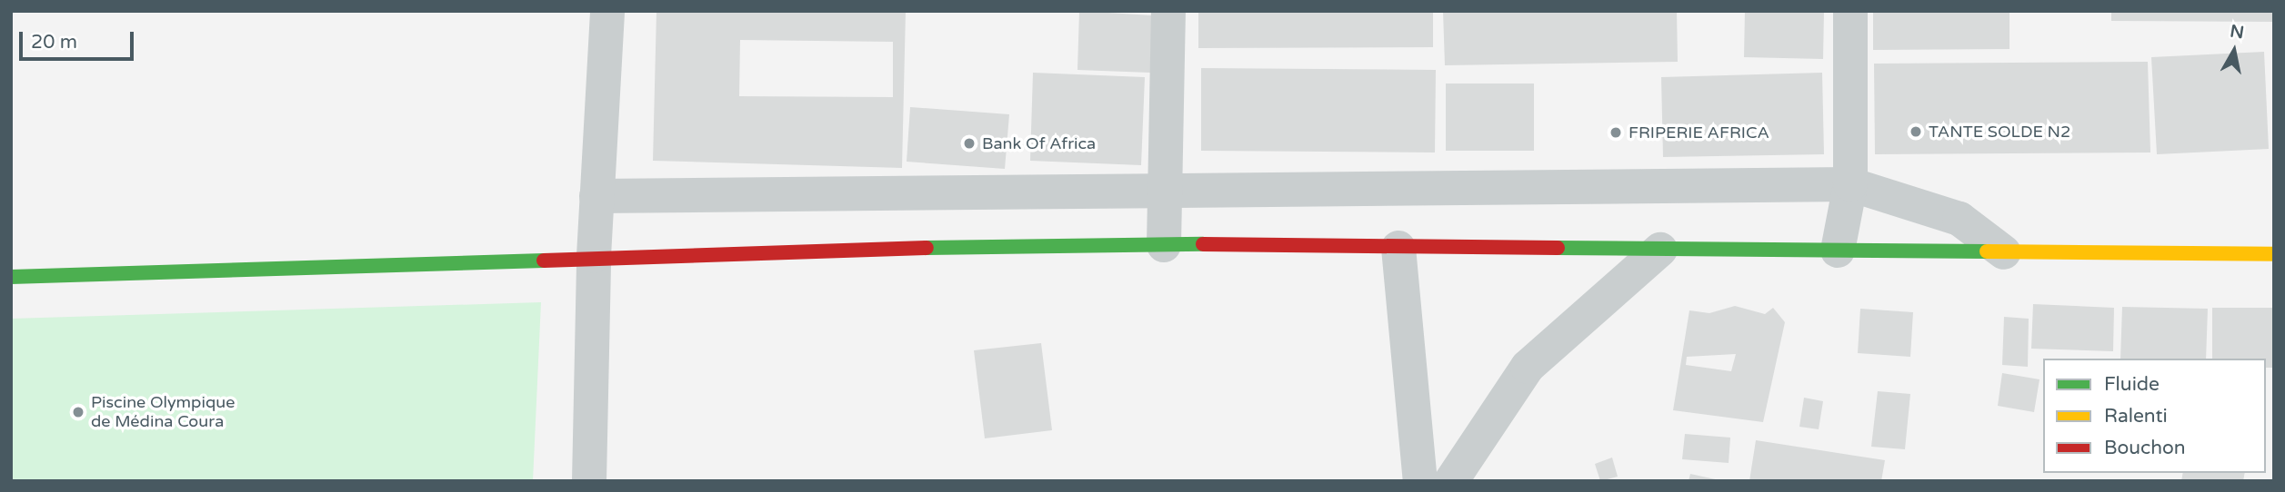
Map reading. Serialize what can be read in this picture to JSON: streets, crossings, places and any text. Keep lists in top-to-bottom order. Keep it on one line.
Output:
{"places":["TANTE SOLDE N2","FRIPERIE AFRICA","Bank Of Africa","Piscine Olympique de Médina Coura"],"legend":["Fluide","Ralenti","Bouchon"],"scale_bar":"20 m","north":"top"}
